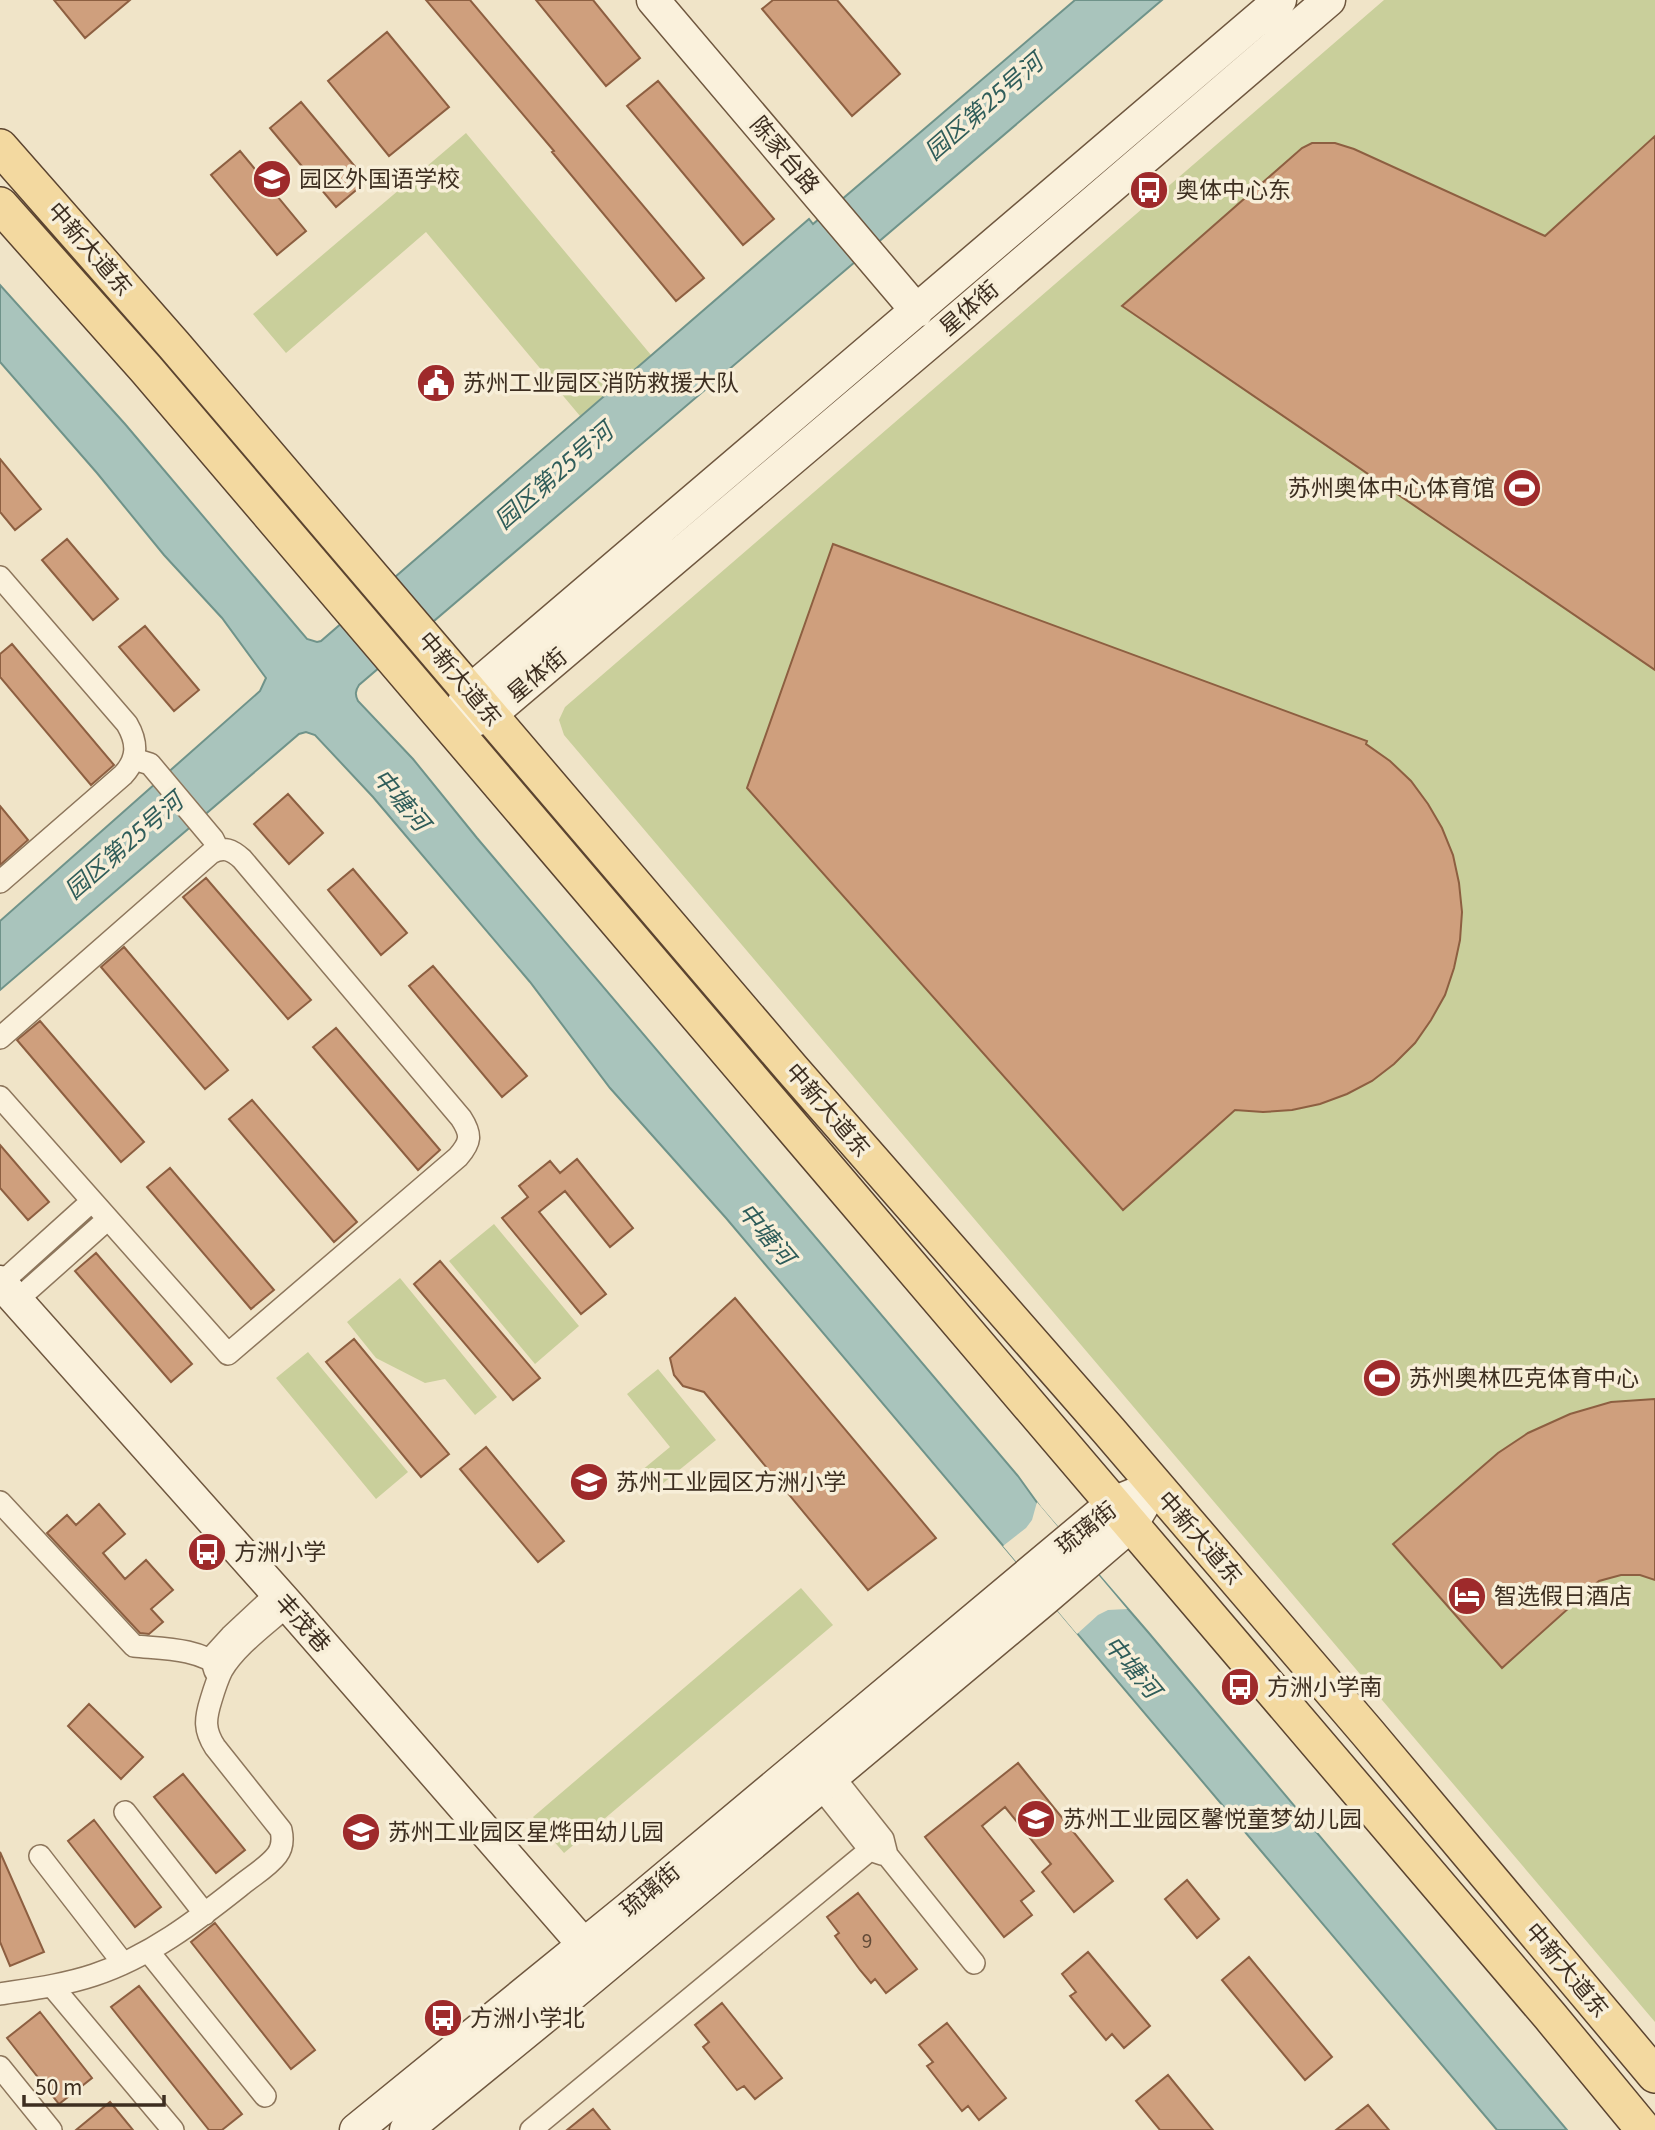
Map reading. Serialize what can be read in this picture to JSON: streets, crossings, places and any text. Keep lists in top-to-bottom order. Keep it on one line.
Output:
{"streets":{"main road":["中新大道东"],"street":["陈家台路","星体街","琉璃街","丰茂巷"]},"crossings":[["陈家台路","星体街"],["中新大道东","星体街"],["中新大道东","琉璃街"],["琉璃街","丰茂巷"]],"water":["园区第25号河","中塘河"],"places":{"school or university":["园区外国语学校","苏州工业园区方洲小学","苏州工业园区馨悦童梦幼儿园","苏州工业园区星烨田幼儿园"],"bus stop":["奥体中心东","方洲小学","方洲小学南","方洲小学北"],"public building":["苏州工业园区消防救援大队"],"sports":["苏州奥体中心体育馆","苏州奥林匹克体育中心"],"hotel":["智选假日酒店"]},"house_numbers":["9"],"scale_bar":"50 m"}
